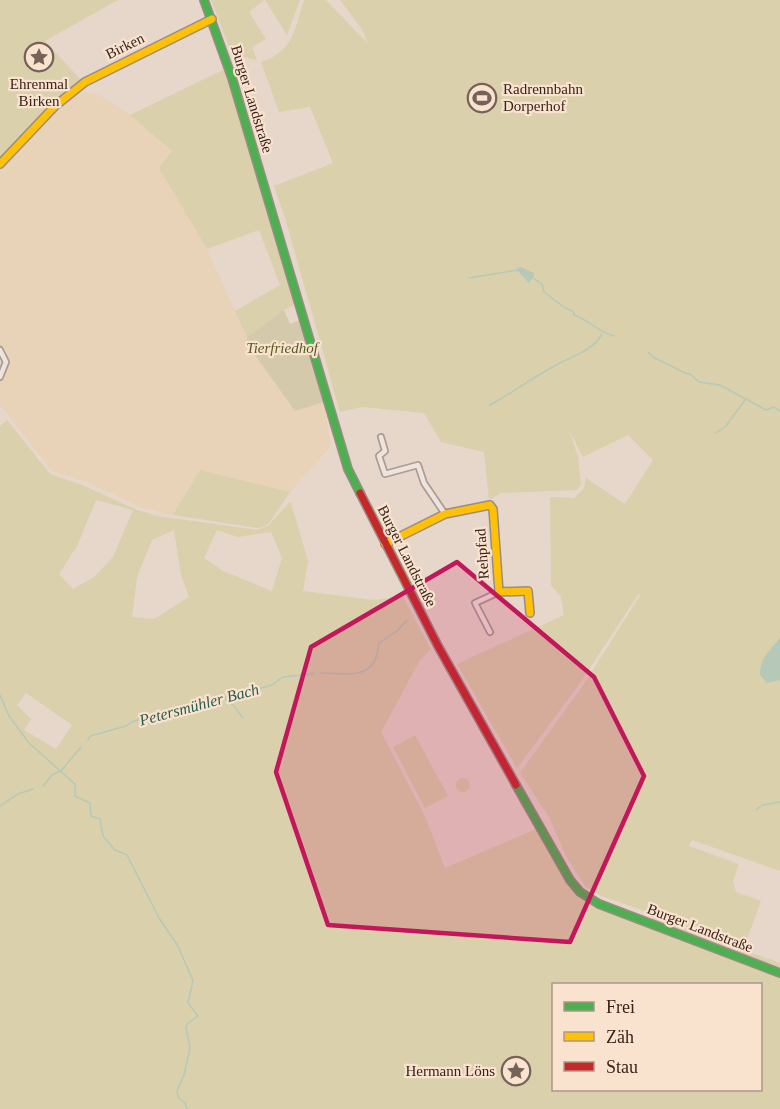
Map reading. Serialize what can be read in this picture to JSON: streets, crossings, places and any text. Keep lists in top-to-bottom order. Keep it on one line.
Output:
{"streets":{"main road":["Birken","Burger Landstraße","Rehpfad"]},"crossings":[["Birken","Burger Landstraße"],["Burger Landstraße","Rehpfad"]],"water":["Petersmühler Bach"],"parks":["Tierfriedhof"],"places":{"place":["Ehrenmal Birken","Hermann Löns"],"sports":["Radrennbahn Dorperhof"]},"legend":["Frei","Zäh","Stau"]}
